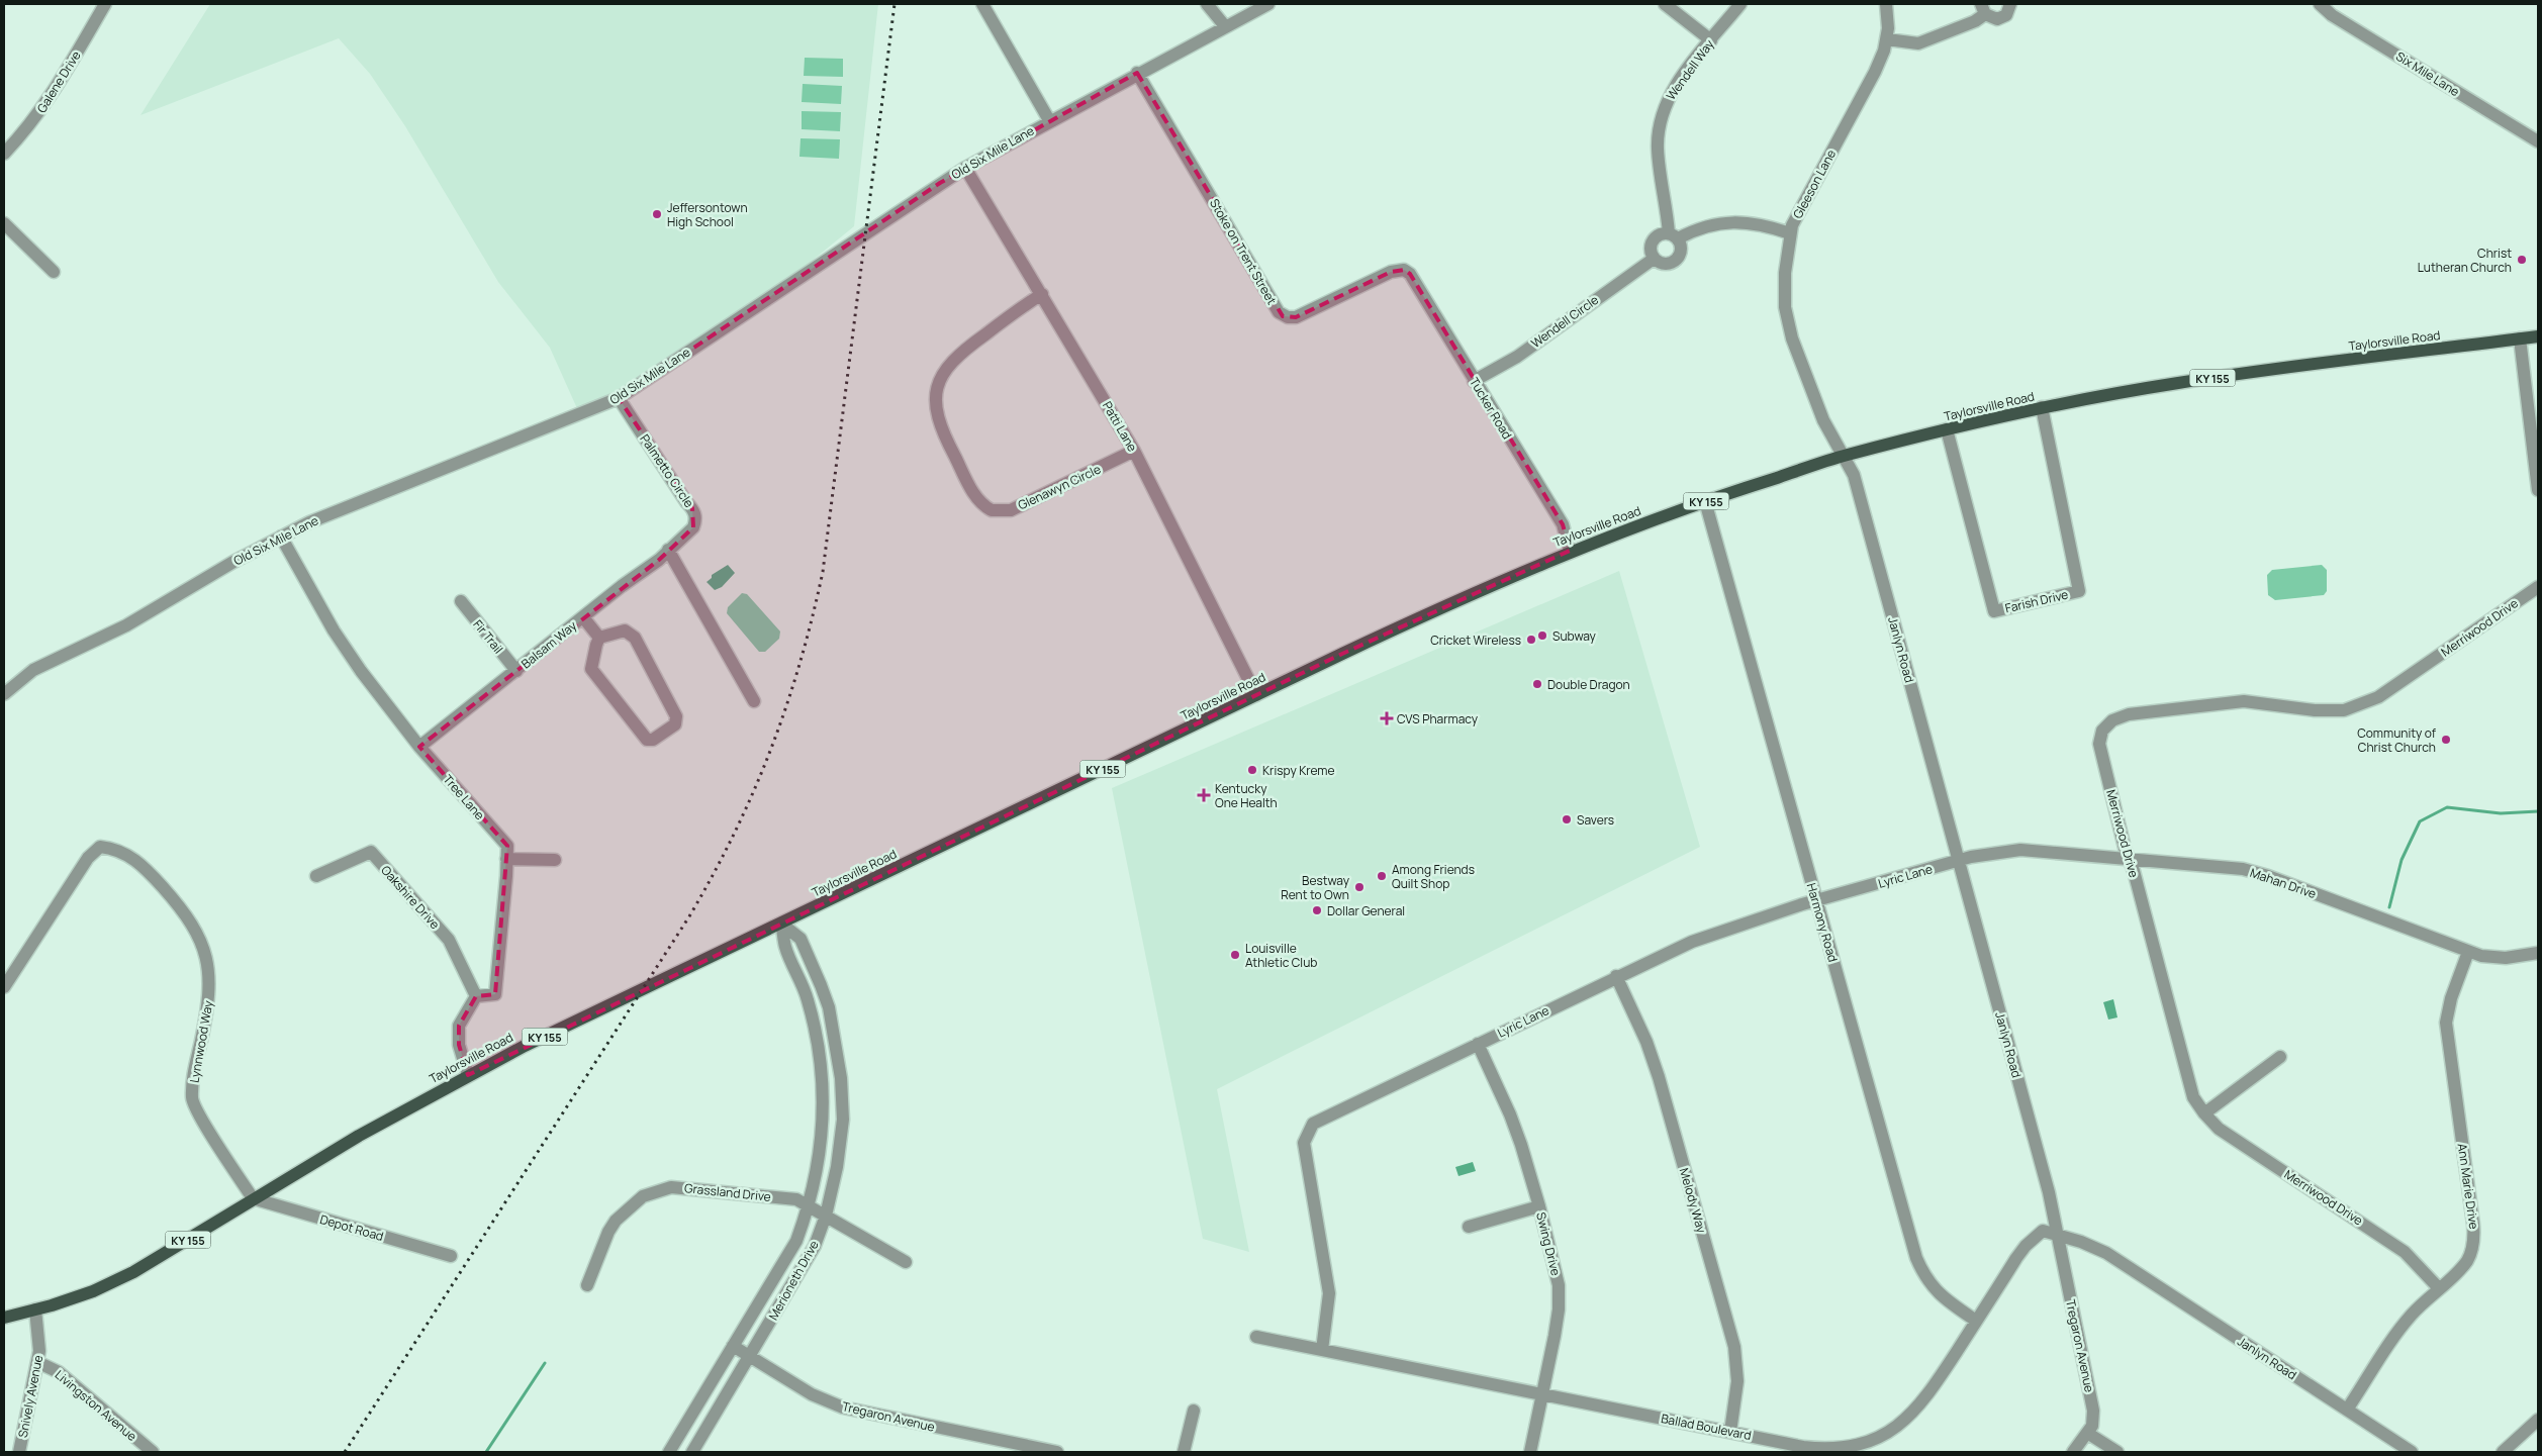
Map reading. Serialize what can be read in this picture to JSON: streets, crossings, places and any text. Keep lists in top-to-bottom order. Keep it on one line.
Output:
{"streets":{"main road":["Taylorsville Road","KY 155"],"street":["Wendell Way","Six Mile Lane","Galene Drive","Old Six Mile Lane","Gleeson Lane","Stoke on Trent Street","Wendell Circle","Tucker Road","Patti Lane","Palmetto Circle","Glenawyn Circle","Farish Drive","Merriwood Drive","Fir Trail","Balsam Way","Janlyn Road","Tree Lane","Lyric Lane","Mahan Drive","Oakshire Drive","Harmony Road","Lynnwood Way","Ann Marie Drive","Grassland Drive","Melody Way","Depot Road","Swing Drive","Merioneth Drive","Tregaron Avenue","Snively Avenue","Livingston Avenue","Ballad Boulevard"]},"crossings":[["Wendell Way","Wendell Circle"],["Old Six Mile Lane","Stoke on Trent Street"],["Old Six Mile Lane","Patti Lane"],["Old Six Mile Lane","Palmetto Circle"],["Old Six Mile Lane","Tree Lane"],["Gleeson Lane","Taylorsville Road"],["Gleeson Lane","Janlyn Road"],["Stoke on Trent Street","Tucker Road"],["Wendell Circle","Tucker Road"],["Taylorsville Road","Tucker Road"],["Taylorsville Road","Patti Lane"],["Taylorsville Road","Farish Drive"],["Taylorsville Road","Janlyn Road"],["Taylorsville Road","Harmony Road"],["Taylorsville Road","Lynnwood Way"],["Taylorsville Road","Depot Road"],["Taylorsville Road","Merioneth Drive"],["Taylorsville Road","Snively Avenue"],["Patti Lane","Glenawyn Circle"],["Palmetto Circle","Balsam Way"],["Merriwood Drive","Mahan Drive"],["Merriwood Drive","Ann Marie Drive"],["Fir Trail","Balsam Way"],["Balsam Way","Tree Lane"],["Janlyn Road","Lyric Lane"],["Janlyn Road","Mahan Drive"],["Janlyn Road","Ann Marie Drive"],["Janlyn Road","Tregaron Avenue"],["Janlyn Road","Ballad Boulevard"],["Tree Lane","Oakshire Drive"],["Lyric Lane","Mahan Drive"],["Lyric Lane","Harmony Road"],["Lyric Lane","Melody Way"],["Lyric Lane","Swing Drive"],["Lyric Lane","Ballad Boulevard"],["Mahan Drive","Ann Marie Drive"],["Harmony Road","Ballad Boulevard"],["Lynnwood Way","Depot Road"],["Grassland Drive","Merioneth Drive"],["Melody Way","Ballad Boulevard"],["Swing Drive","Ballad Boulevard"],["Merioneth Drive","Tregaron Avenue"],["Tregaron Avenue","Ballad Boulevard"],["Snively Avenue","Livingston Avenue"]],"places":{"other":["Jeffersontown High School","Christ Lutheran Church","Subway","Cricket Wireless","Double Dragon","Community of Christ Church","Krispy Kreme","Savers","Among Friends Quilt Shop","Bestway Rent to Own","Dollar General","Louisville Athletic Club"],"health":["CVS Pharmacy","Kentucky One Health"]}}
